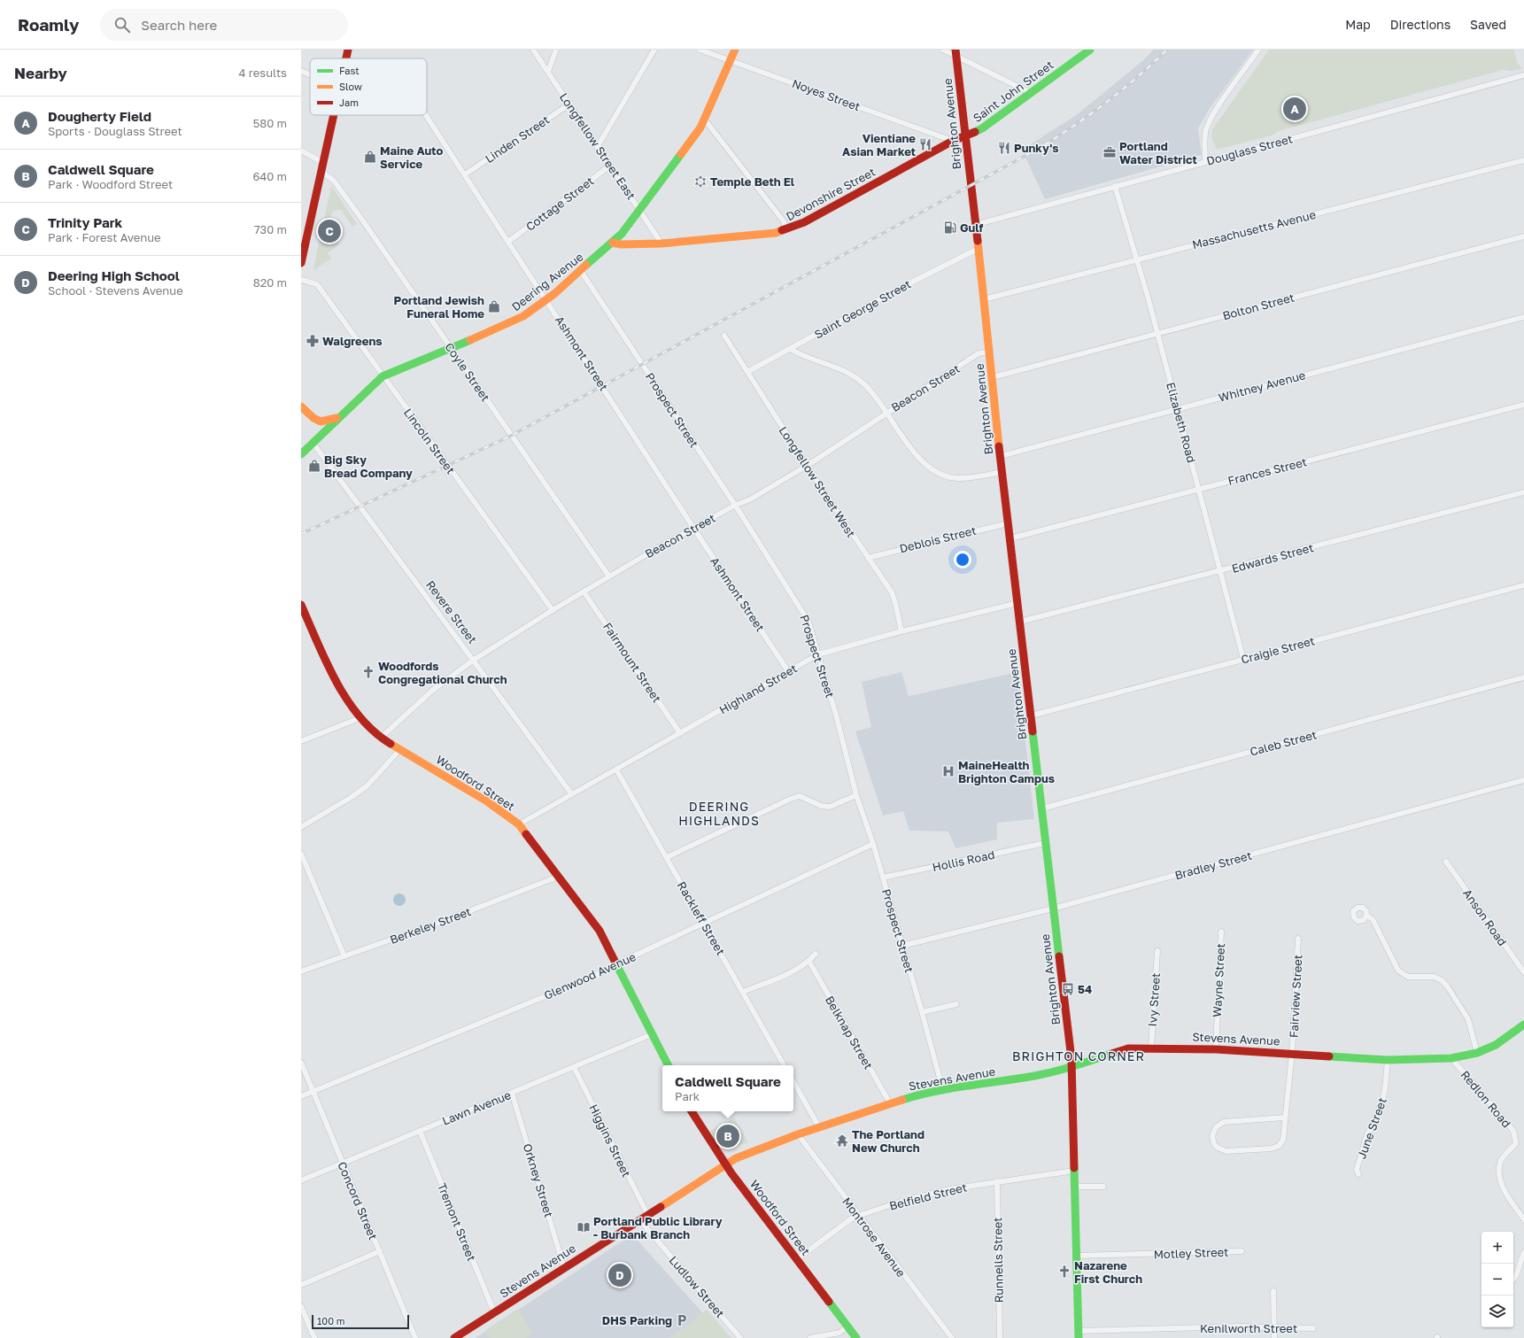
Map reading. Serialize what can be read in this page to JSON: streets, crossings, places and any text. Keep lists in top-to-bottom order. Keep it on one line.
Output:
{"streets":{"main road":["Saint John Street","Brighton Avenue","Devonshire Street","Deering Avenue","Woodford Street","Stevens Avenue"],"street":["Noyes Street","Linden Street","Longfellow Street East","Douglass Street","Cottage Street","Massachusetts Avenue","Bolton Street","Saint George Street","Ashmont Street","Coyle Street","Whitney Avenue","Beacon Street","Prospect Street","Elizabeth Road","Lincoln Street","Frances Street","Longfellow Street West","Deblois Street","Edwards Street","Revere Street","Craigie Street","Fairmount Street","Highland Street","Caleb Street","Hollis Road","Bradley Street","Anson Road","Rackleff Street","Berkeley Street","Glenwood Avenue","Wayne Street","Fairview Street","Ivy Street","Belknap Street","Redlon Road","Lawn Avenue","June Street","Higgins Street","Orkney Street","Belfield Street","Concord Street","Tremont Street","Montrose Avenue","Motley Street","Runnells Street","Ludlow Street","Kenilworth Street"]},"crossings":[["Saint John Street","Brighton Avenue"],["Saint John Street","Devonshire Street"],["Noyes Street","Devonshire Street"],["Noyes Street","Deering Avenue"],["Brighton Avenue","Douglass Street"],["Brighton Avenue","Devonshire Street"],["Brighton Avenue","Massachusetts Avenue"],["Brighton Avenue","Bolton Street"],["Brighton Avenue","Saint George Street"],["Brighton Avenue","Whitney Avenue"],["Brighton Avenue","Beacon Street"],["Brighton Avenue","Frances Street"],["Brighton Avenue","Deblois Street"],["Brighton Avenue","Edwards Street"],["Brighton Avenue","Craigie Street"],["Brighton Avenue","Highland Street"],["Brighton Avenue","Caleb Street"],["Brighton Avenue","Hollis Road"],["Brighton Avenue","Bradley Street"],["Brighton Avenue","Stevens Avenue"],["Brighton Avenue","Belfield Street"],["Brighton Avenue","Motley Street"],["Brighton Avenue","Kenilworth Street"],["Linden Street","Longfellow Street East"],["Linden Street","Ashmont Street"],["Longfellow Street East","Devonshire Street"],["Longfellow Street East","Cottage Street"],["Longfellow Street East","Deering Avenue"],["Douglass Street","Elizabeth Road"],["Devonshire Street","Deering Avenue"],["Cottage Street","Ashmont Street"],["Massachusetts Avenue","Elizabeth Road"],["Deering Avenue","Ashmont Street"],["Deering Avenue","Coyle Street"],["Deering Avenue","Prospect Street"],["Deering Avenue","Lincoln Street"],["Deering Avenue","Revere Street"],["Bolton Street","Elizabeth Road"],["Saint George Street","Longfellow Street West"],["Ashmont Street","Beacon Street"],["Ashmont Street","Highland Street"],["Coyle Street","Beacon Street"],["Whitney Avenue","Elizabeth Road"],["Beacon Street","Prospect Street"],["Beacon Street","Lincoln Street"],["Beacon Street","Longfellow Street West"],["Beacon Street","Revere Street"],["Beacon Street","Fairmount Street"],["Beacon Street","Woodford Street"],["Prospect Street","Highland Street"],["Prospect Street","Hollis Road"],["Prospect Street","Bradley Street"],["Prospect Street","Glenwood Avenue"],["Prospect Street","Stevens Avenue"],["Elizabeth Road","Frances Street"],["Elizabeth Road","Edwards Street"],["Elizabeth Road","Craigie Street"],["Longfellow Street West","Deblois Street"],["Longfellow Street West","Highland Street"],["Revere Street","Highland Street"],["Fairmount Street","Highland Street"],["Highland Street","Woodford Street"],["Highland Street","Rackleff Street"],["Woodford Street","Berkeley Street"],["Woodford Street","Glenwood Avenue"],["Woodford Street","Stevens Avenue"],["Woodford Street","Lawn Avenue"],["Woodford Street","Belfield Street"],["Rackleff Street","Glenwood Avenue"],["Glenwood Avenue","Concord Street"],["Wayne Street","Stevens Avenue"],["Fairview Street","Stevens Avenue"],["Ivy Street","Stevens Avenue"],["Belknap Street","Stevens Avenue"],["Stevens Avenue","Redlon Road"],["Stevens Avenue","June Street"],["Stevens Avenue","Higgins Street"],["Stevens Avenue","Orkney Street"],["Stevens Avenue","Tremont Street"],["Stevens Avenue","Montrose Avenue"],["Stevens Avenue","Ludlow Street"],["Lawn Avenue","Higgins Street"],["Lawn Avenue","Orkney Street"],["Lawn Avenue","Concord Street"],["Lawn Avenue","Tremont Street"],["Belfield Street","Montrose Avenue"],["Belfield Street","Runnells Street"]],"districts":["DEERING HIGHLANDS","BRIGHTON CORNER"],"places":{"restaurant":["Vientiane Asian Market","Punky's"],"office":["Portland Water District"],"shop":["Maine Auto Service","Portland Jewish Funeral Home","Big Sky Bread Company"],"synagogue":["Temple Beth El"],"fuel station":["Gulf"],"pharmacy":["Walgreens"],"church":["Woodfords Congregational Church","Nazarene First Church"],"hospital":["MaineHealth Brighton Campus"],"bus stop":["54"],"temple":["The Portland New Church"],"library":["Portland Public Library - Burbank Branch"],"parking":["DHS Parking"]},"legend":["Fast","Slow","Jam"],"scale_bar":"100 m","page":{"header":"Roamly","search":"Search here","nav":["Map","Directions","Saved"],"heading":["Nearby","4 results"],"list":[{"mark":"A","name":"Dougherty Field","note":"Sports · Douglass Street","value":"580 m"},{"mark":"B","name":"Caldwell Square","note":"Park · Woodford Street","value":"640 m"},{"mark":"C","name":"Trinity Park","note":"Park · Forest Avenue","value":"730 m"},{"mark":"D","name":"Deering High School","note":"School · Stevens Avenue","value":"820 m"}],"pins":["A","C","B","D"],"popup":["Caldwell Square","Park"],"map_buttons":["+","−"],"scale":"100 m"}}
